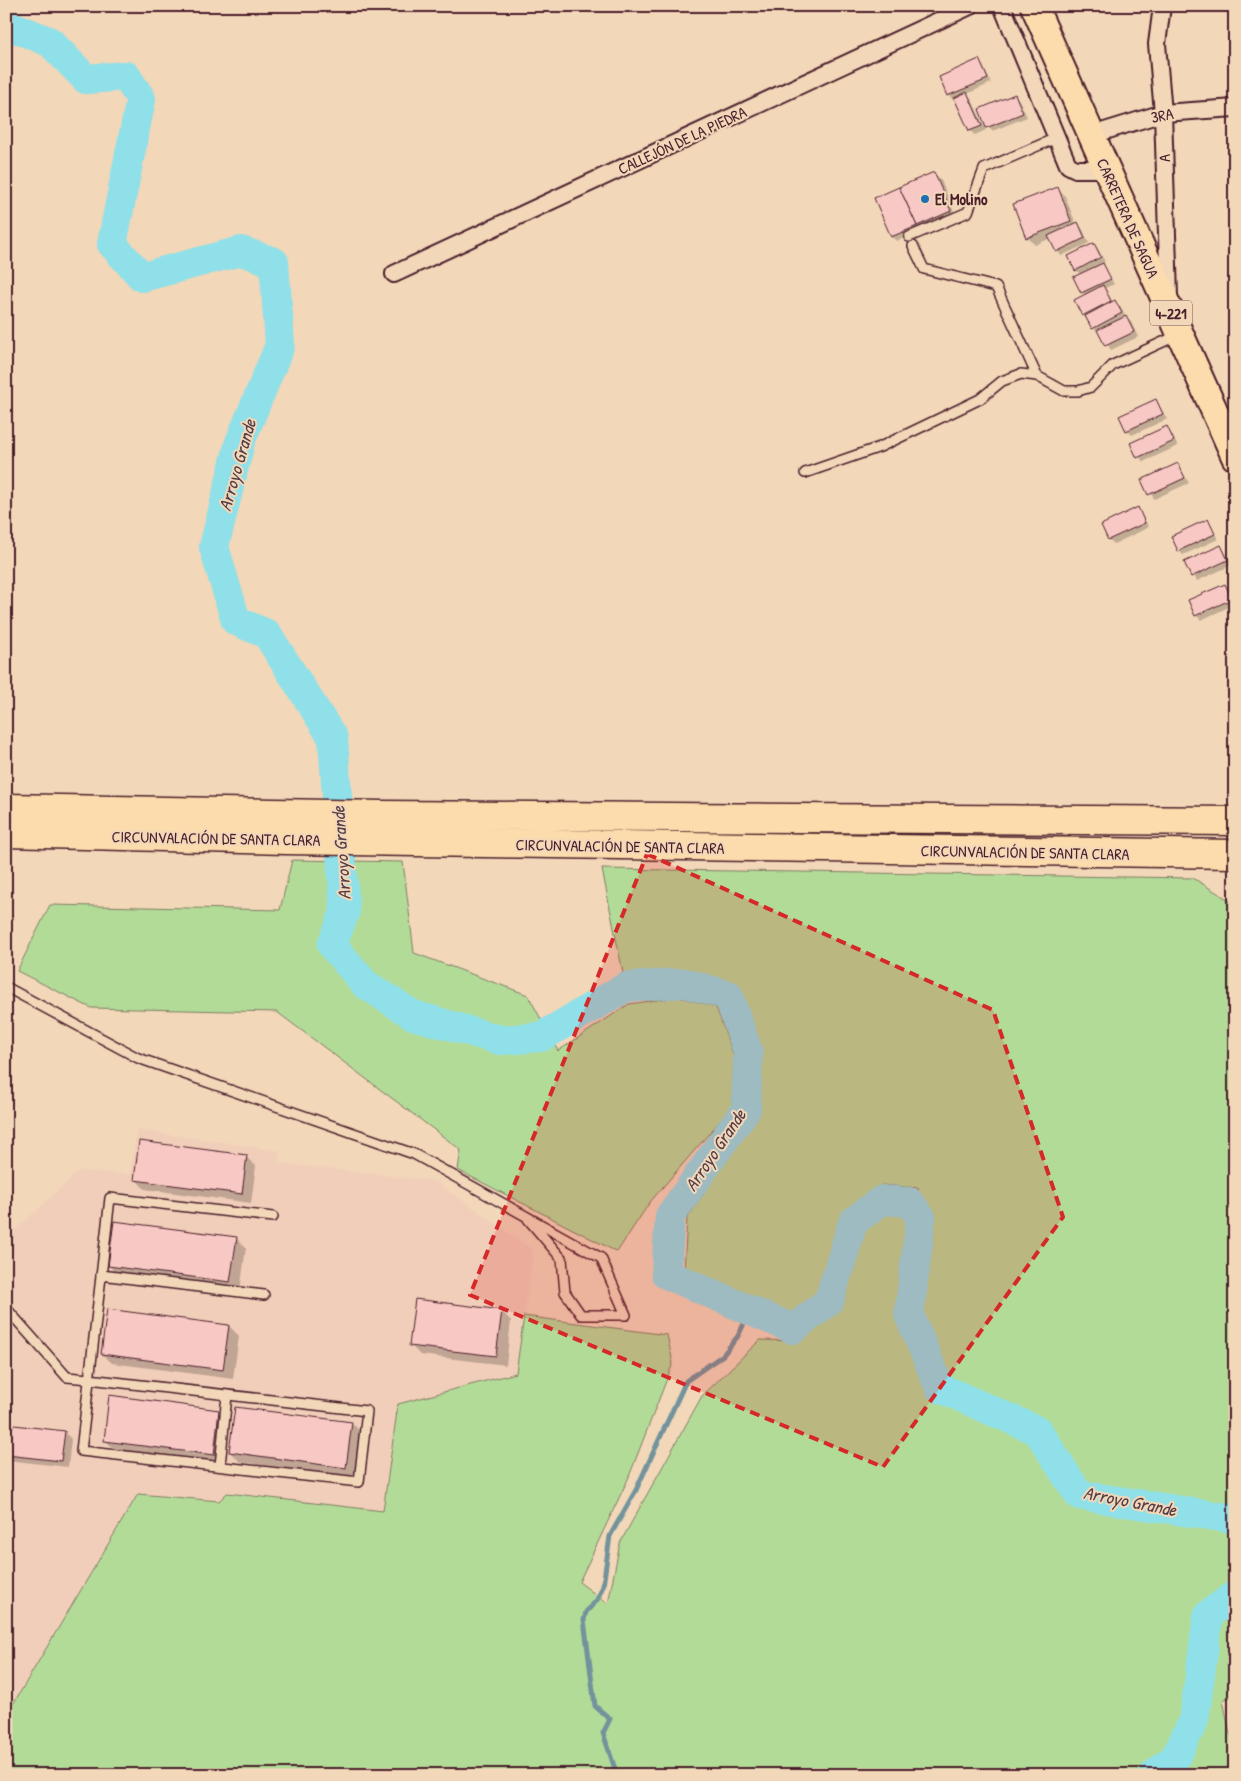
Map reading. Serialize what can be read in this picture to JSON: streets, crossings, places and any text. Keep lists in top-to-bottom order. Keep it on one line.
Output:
{"streets":{"highway":["CIRCUNVALACIÓN DE SANTA CLARA"],"main road":["CARRETERA DE SAGUA","4-221"],"street":["3RA","CALLEJÓN DE LA PIEDRA","A"]},"crossings":[["3RA","A"],["3RA","CARRETERA DE SAGUA"],["A","CARRETERA DE SAGUA"]],"water":["Arroyo Grande"],"places":["El Molino"]}
